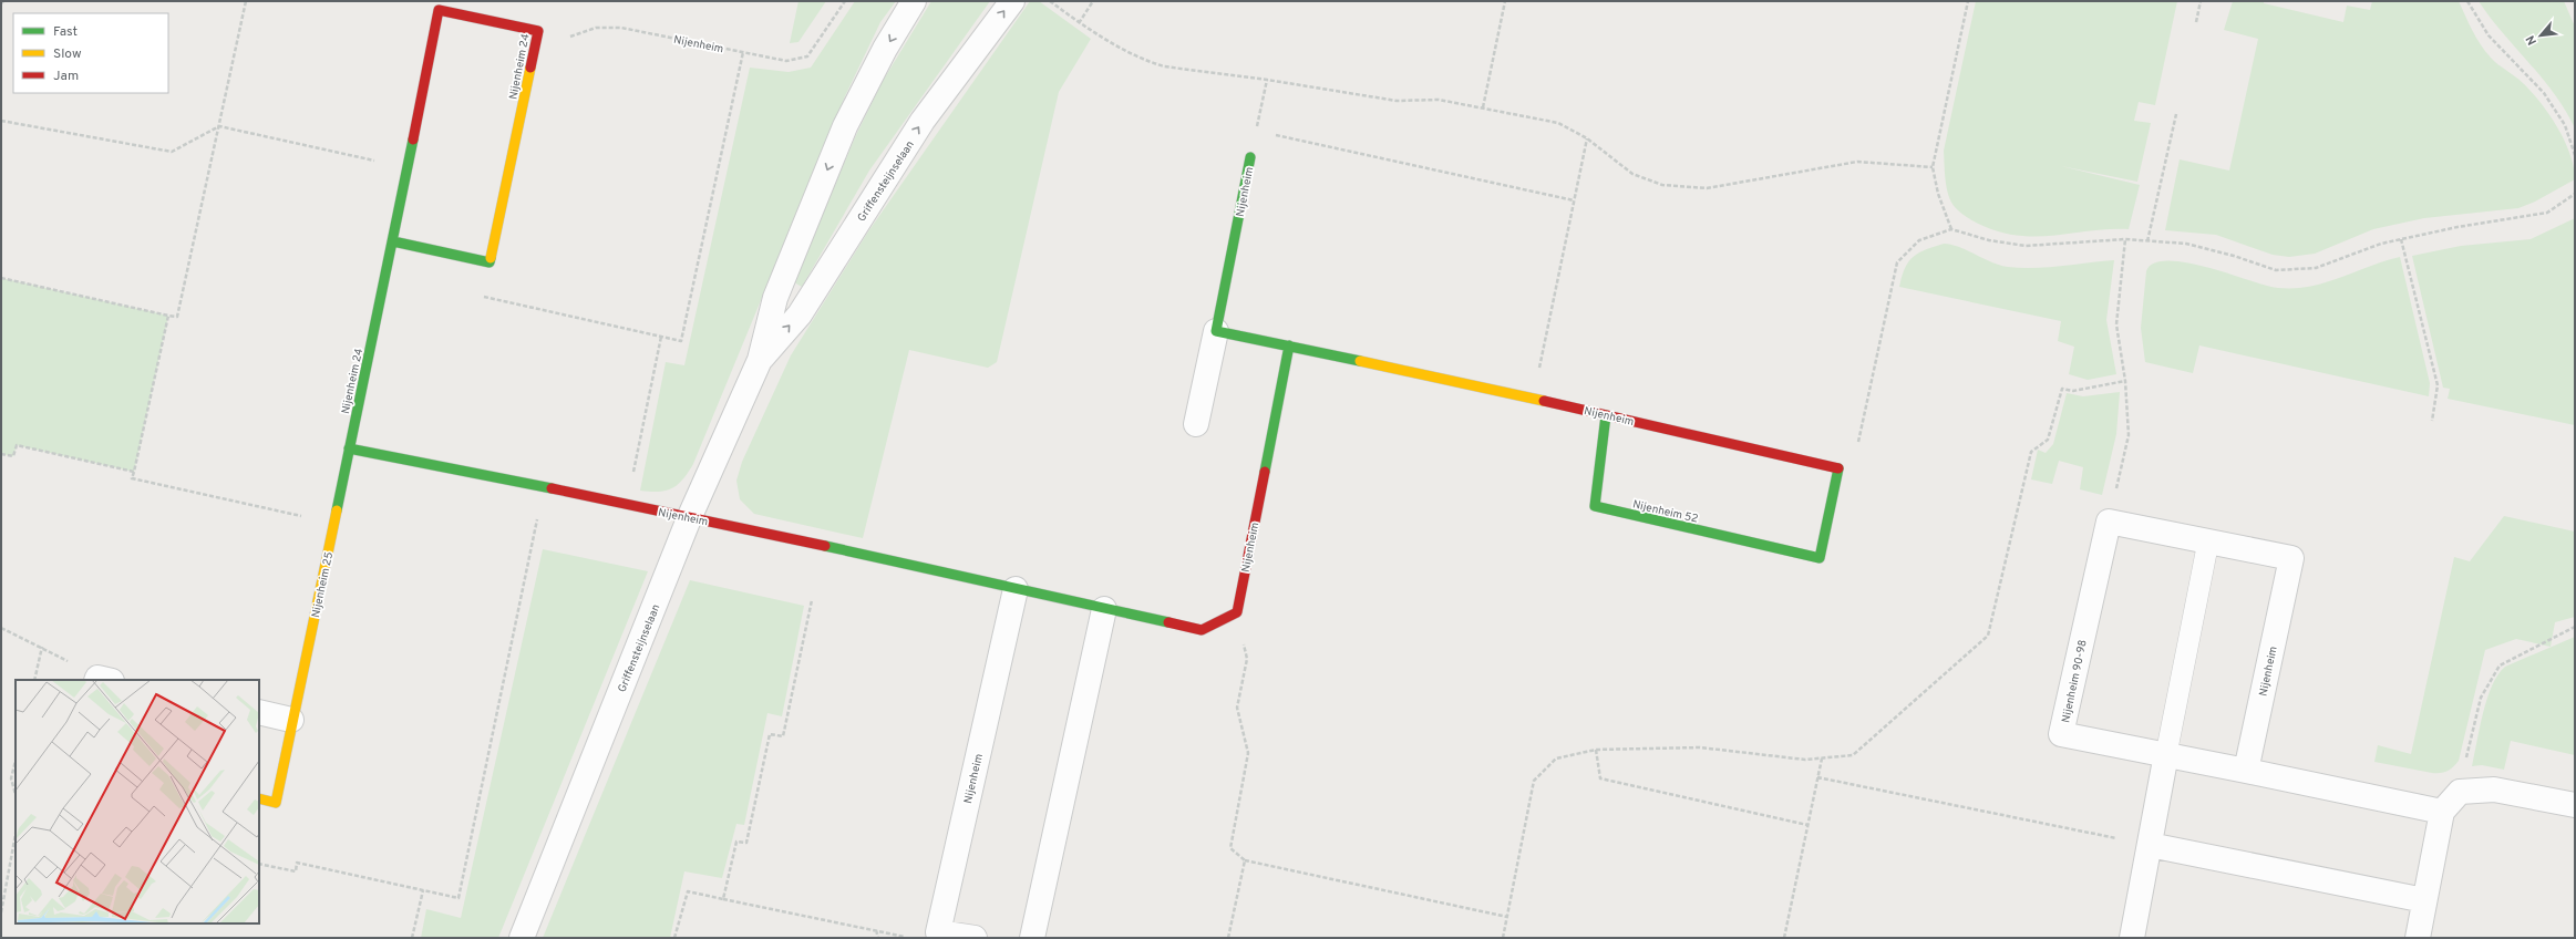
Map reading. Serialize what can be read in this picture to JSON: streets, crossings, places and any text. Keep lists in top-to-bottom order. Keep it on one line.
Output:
{"streets":{"street":["Nijenheim","Nijenheim 24","Griffensteijnselaan","Nijenheim 52","Nijenheim 25","Nijenheim 90-98"]},"crossings":[["Nijenheim","Nijenheim 24"],["Nijenheim","Griffensteijnselaan"],["Nijenheim","Nijenheim 52"],["Nijenheim","Nijenheim 25"],["Nijenheim","Nijenheim 90-98"],["Nijenheim 24","Nijenheim 25"]],"legend":["Fast","Slow","Jam"],"north":"bottom left"}
